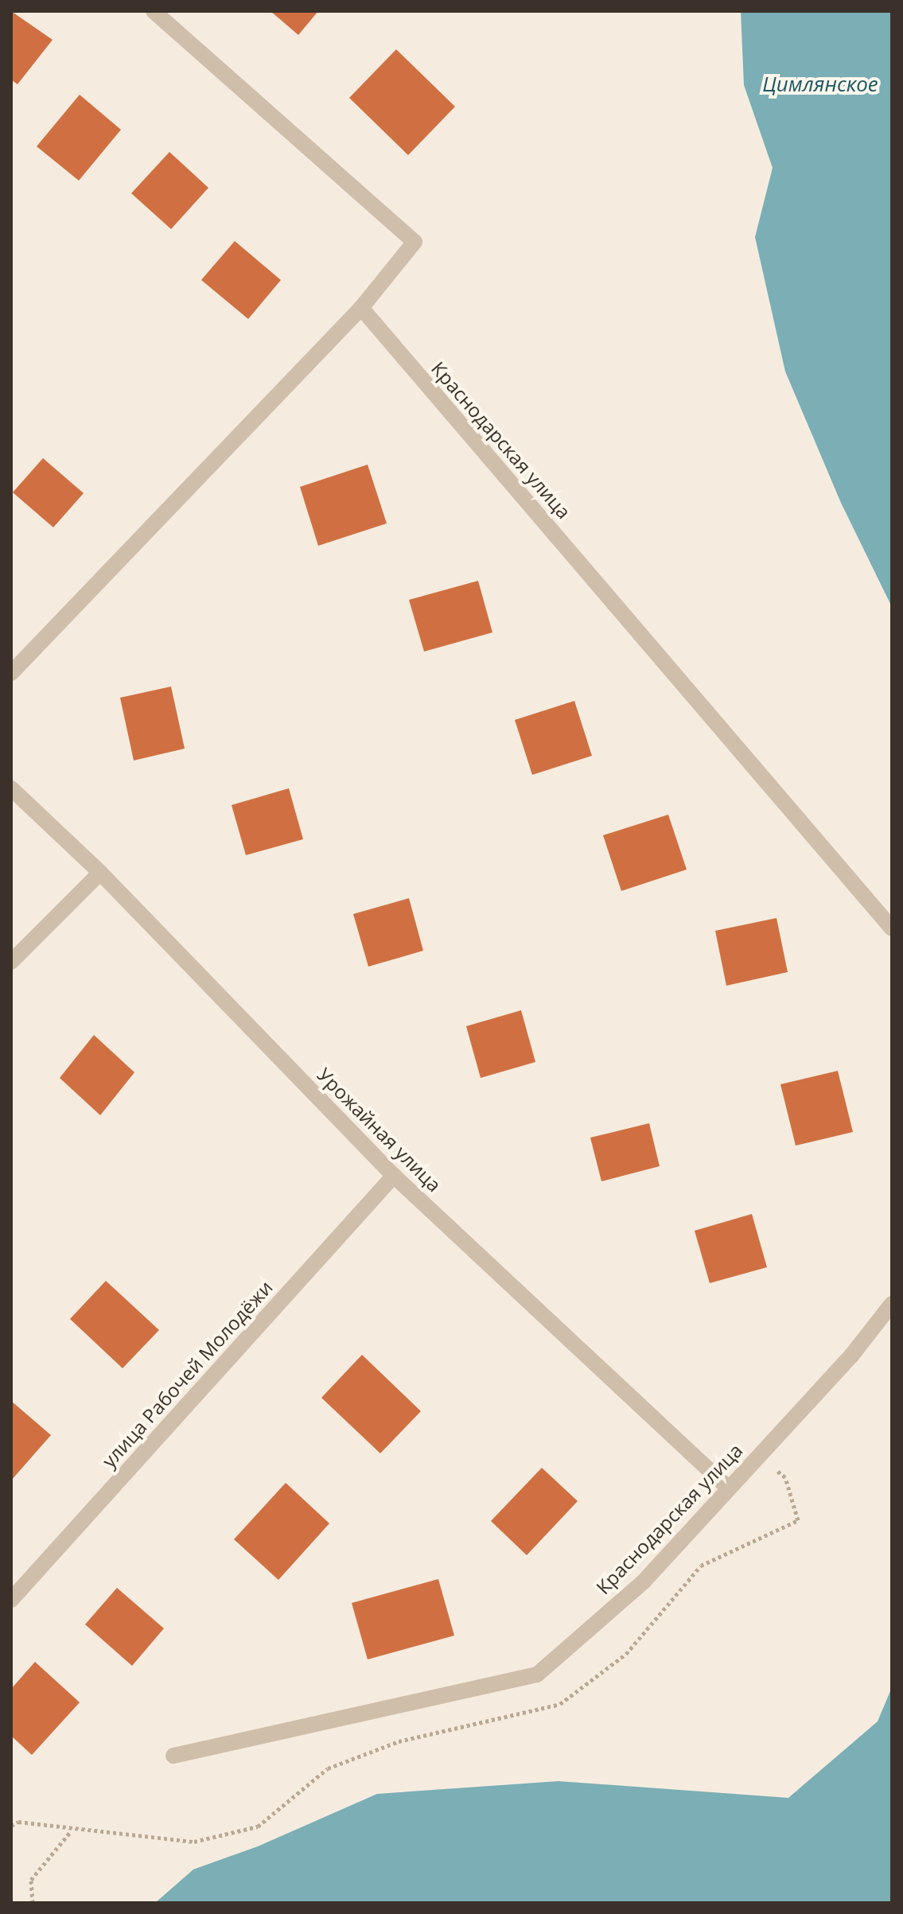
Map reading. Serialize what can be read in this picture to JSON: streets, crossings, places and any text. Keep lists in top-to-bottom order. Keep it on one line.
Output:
{"streets":{"street":["Краснодарская улица","Урожайная улица","улица Рабочей Молодёжи"]},"crossings":[["Краснодарская улица","Урожайная улица"],["Урожайная улица","улица Рабочей Молодёжи"]],"water":["Цимлянское"]}
